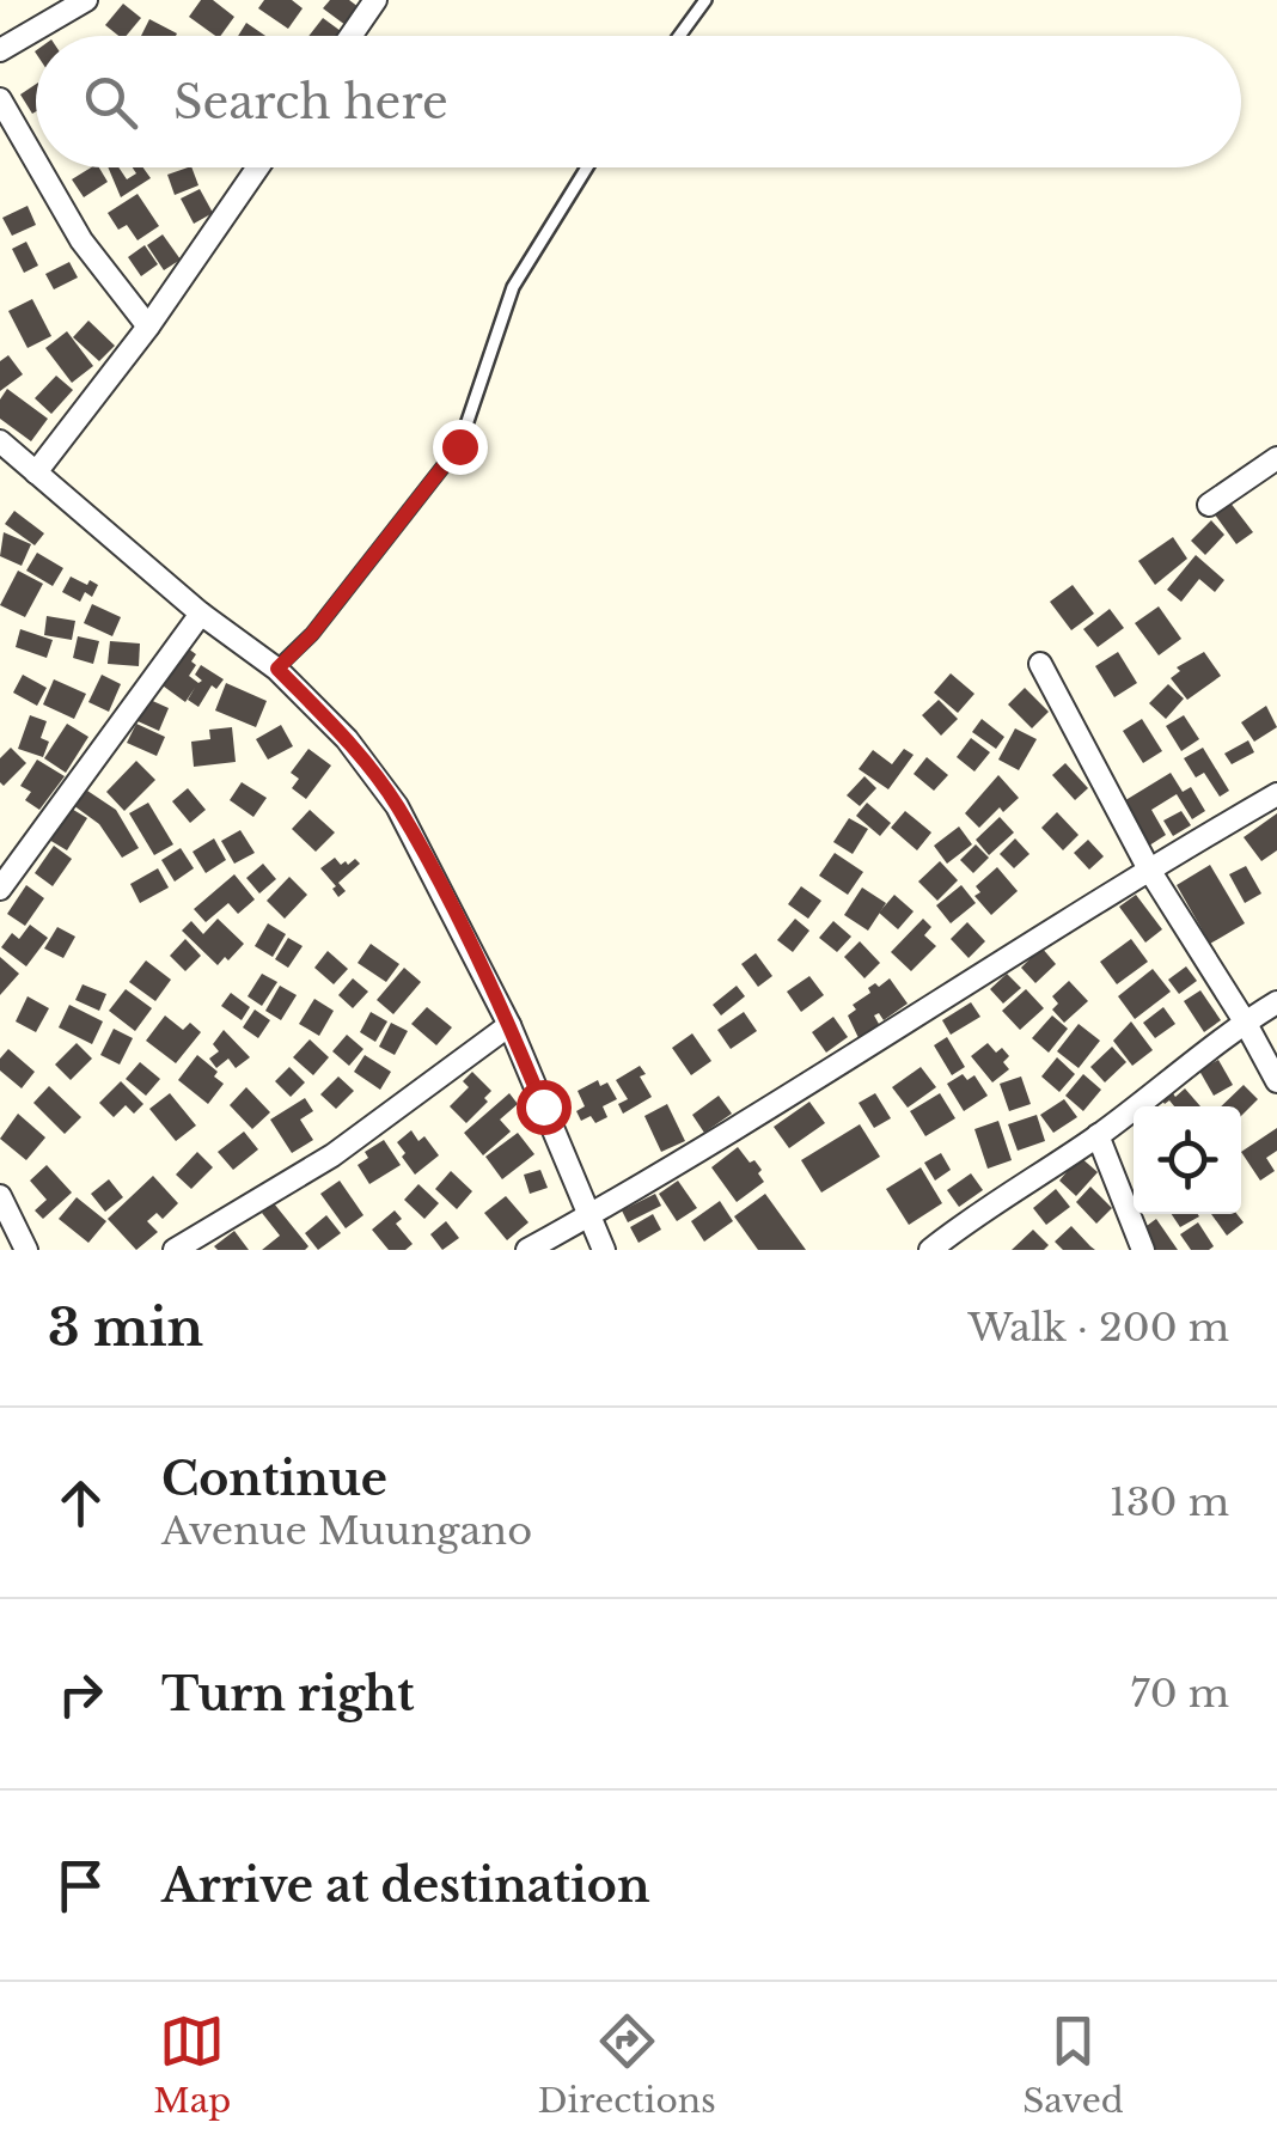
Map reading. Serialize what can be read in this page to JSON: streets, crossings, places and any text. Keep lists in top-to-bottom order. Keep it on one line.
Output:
{"page":{"search":"Search here","heading":["3 min","Walk · 200 m"],"list":[["Continue","Avenue Muungano","130 m"],["Turn right","70 m"],"Arrive at destination"],"nav":["Map","Directions","Saved"]}}
